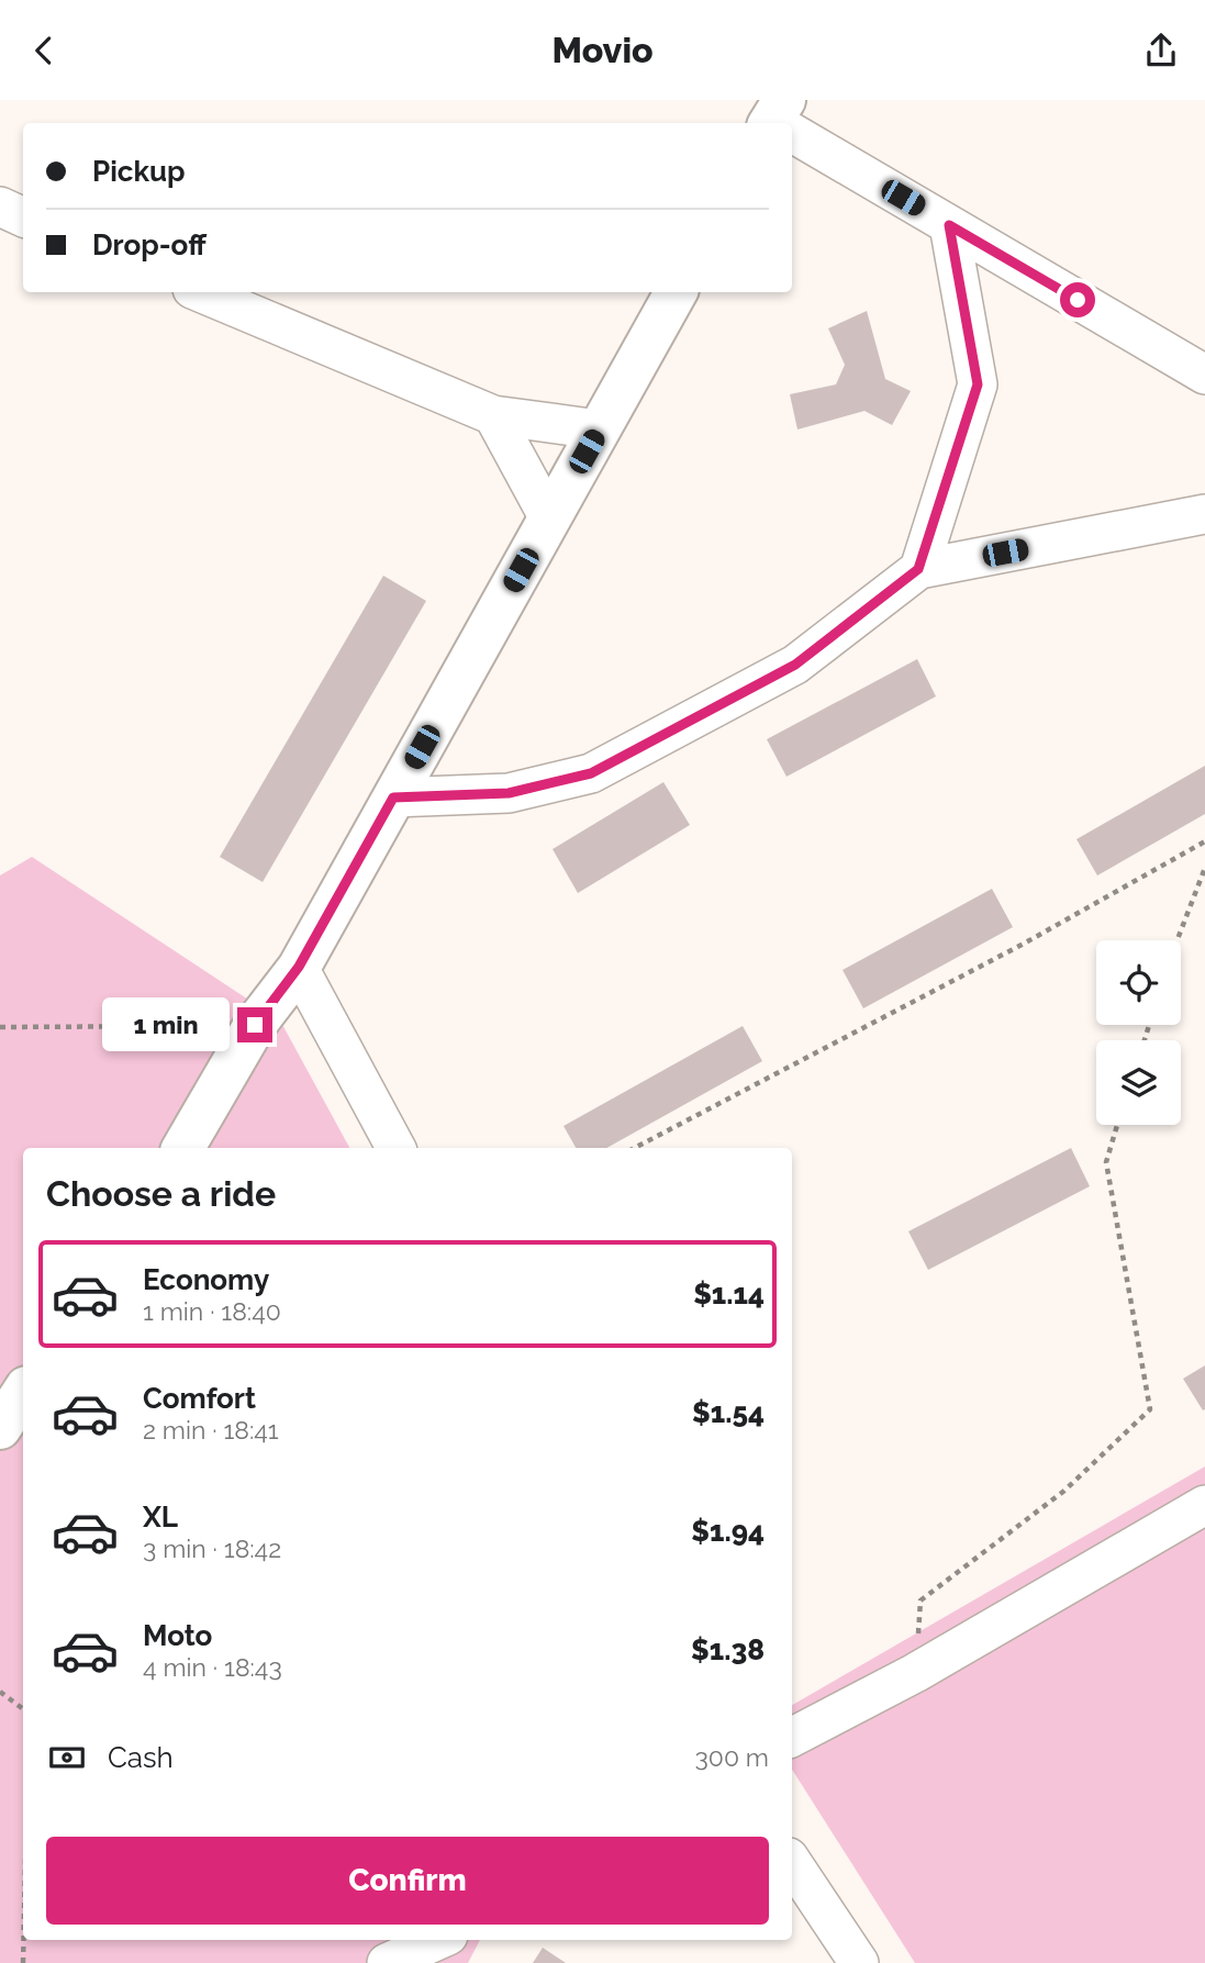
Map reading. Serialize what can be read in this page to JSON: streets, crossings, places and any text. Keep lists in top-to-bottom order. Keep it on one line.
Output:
{"page":{"header":"Movio","banner":["Pickup","Drop-off"],"bubble":"1 min","heading":"Choose a ride","list":[{"name":"Economy","note":"1 min · 18:40","value":"$1.14"},{"name":"Comfort","note":"2 min · 18:41","value":"$1.54"},{"name":"XL","note":"3 min · 18:42","value":"$1.94"},{"name":"Moto","note":"4 min · 18:43","value":"$1.38"}],"pay":["Cash","300 m"],"buttons":"Confirm"}}
